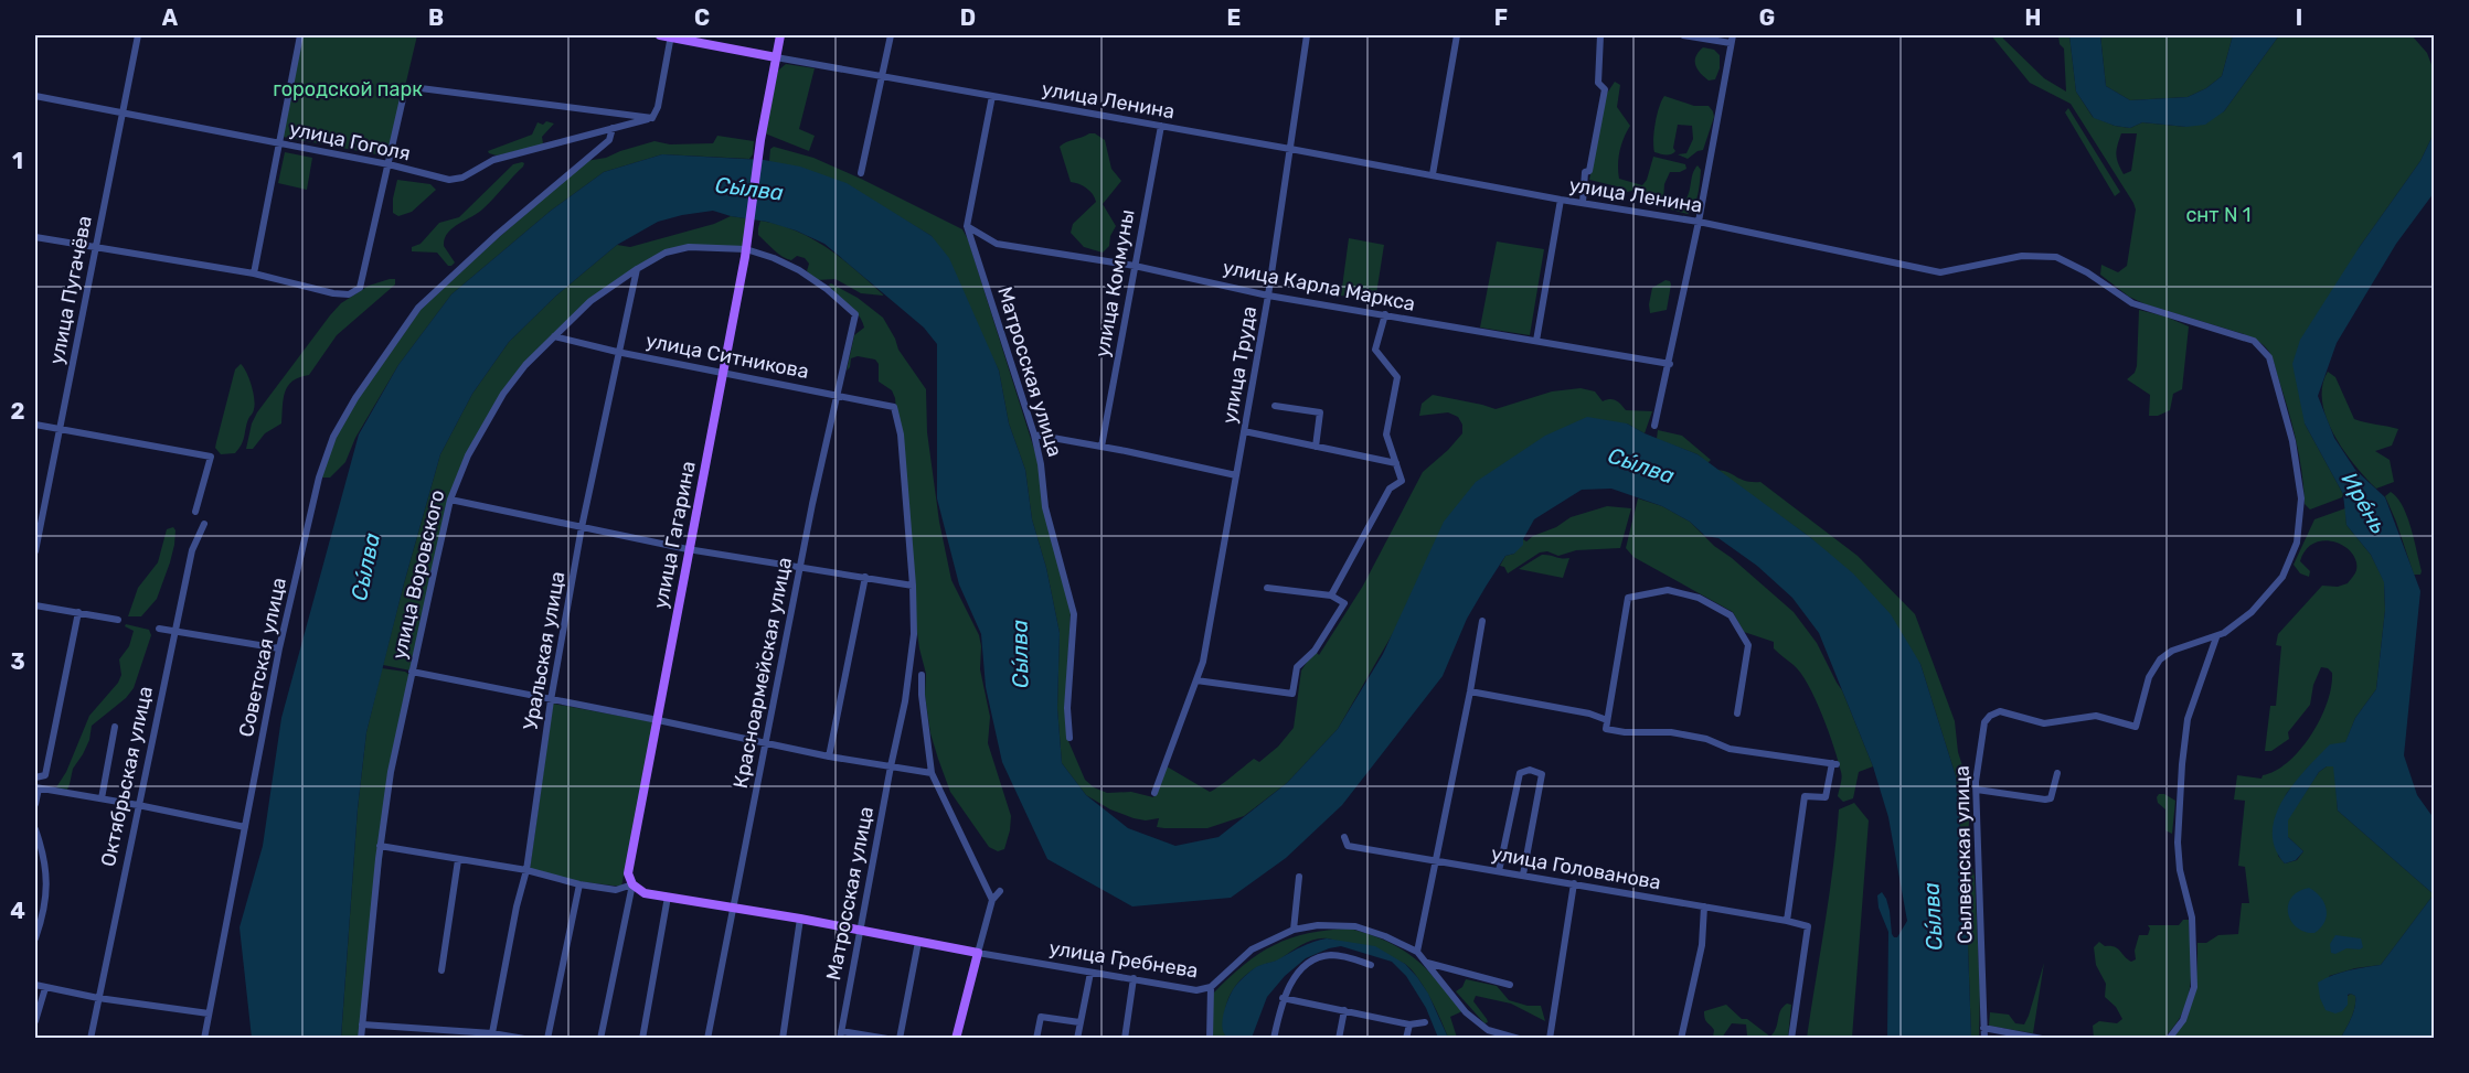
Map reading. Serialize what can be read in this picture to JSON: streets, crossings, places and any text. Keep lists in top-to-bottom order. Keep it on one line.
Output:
{"streets":{"main road":["улица Ленина","улица Гагарина","улица Гребнева"],"street":["улица Гоголя","улица Коммуны","улица Карла Маркса","улица Пугачёва","улица Ситникова","улица Труда","Матросская улица","улица Воровского","Уральская улица","Советская улица","Красноармейская улица","Октябрьская улица","Сылвенская улица","улица Голованова"]},"crossings":[["улица Ленина","улица Коммуны"],["улица Ленина","улица Труда"],["улица Ленина","Матросская улица"],["улица Ленина","улица Гагарина"],["улица Ленина","Сылвенская улица"],["улица Гоголя","улица Пугачёва"],["улица Гоголя","Советская улица"],["улица Коммуны","улица Карла Маркса"],["улица Карла Маркса","улица Труда"],["улица Карла Маркса","Матросская улица"],["улица Ситникова","Матросская улица"],["улица Ситникова","улица Гагарина"],["улица Ситникова","улица Воровского"],["улица Ситникова","Уральская улица"],["улица Ситникова","Красноармейская улица"],["Матросская улица","улица Гребнева"],["улица Гагарина","улица Воровского"],["улица Гагарина","улица Гребнева"],["улица Воровского","Уральская улица"],["улица Воровского","Красноармейская улица"],["улица Воровского","улица Гребнева"],["Уральская улица","улица Гребнева"],["Красноармейская улица","улица Гребнева"]],"water":["Сы́лва","Ире́нь"],"parks":["городской парк","снт N 1"],"grid":{"columns":["A","B","C","D","E","F","G","H","I"],"rows":["1","2","3","4"]}}
